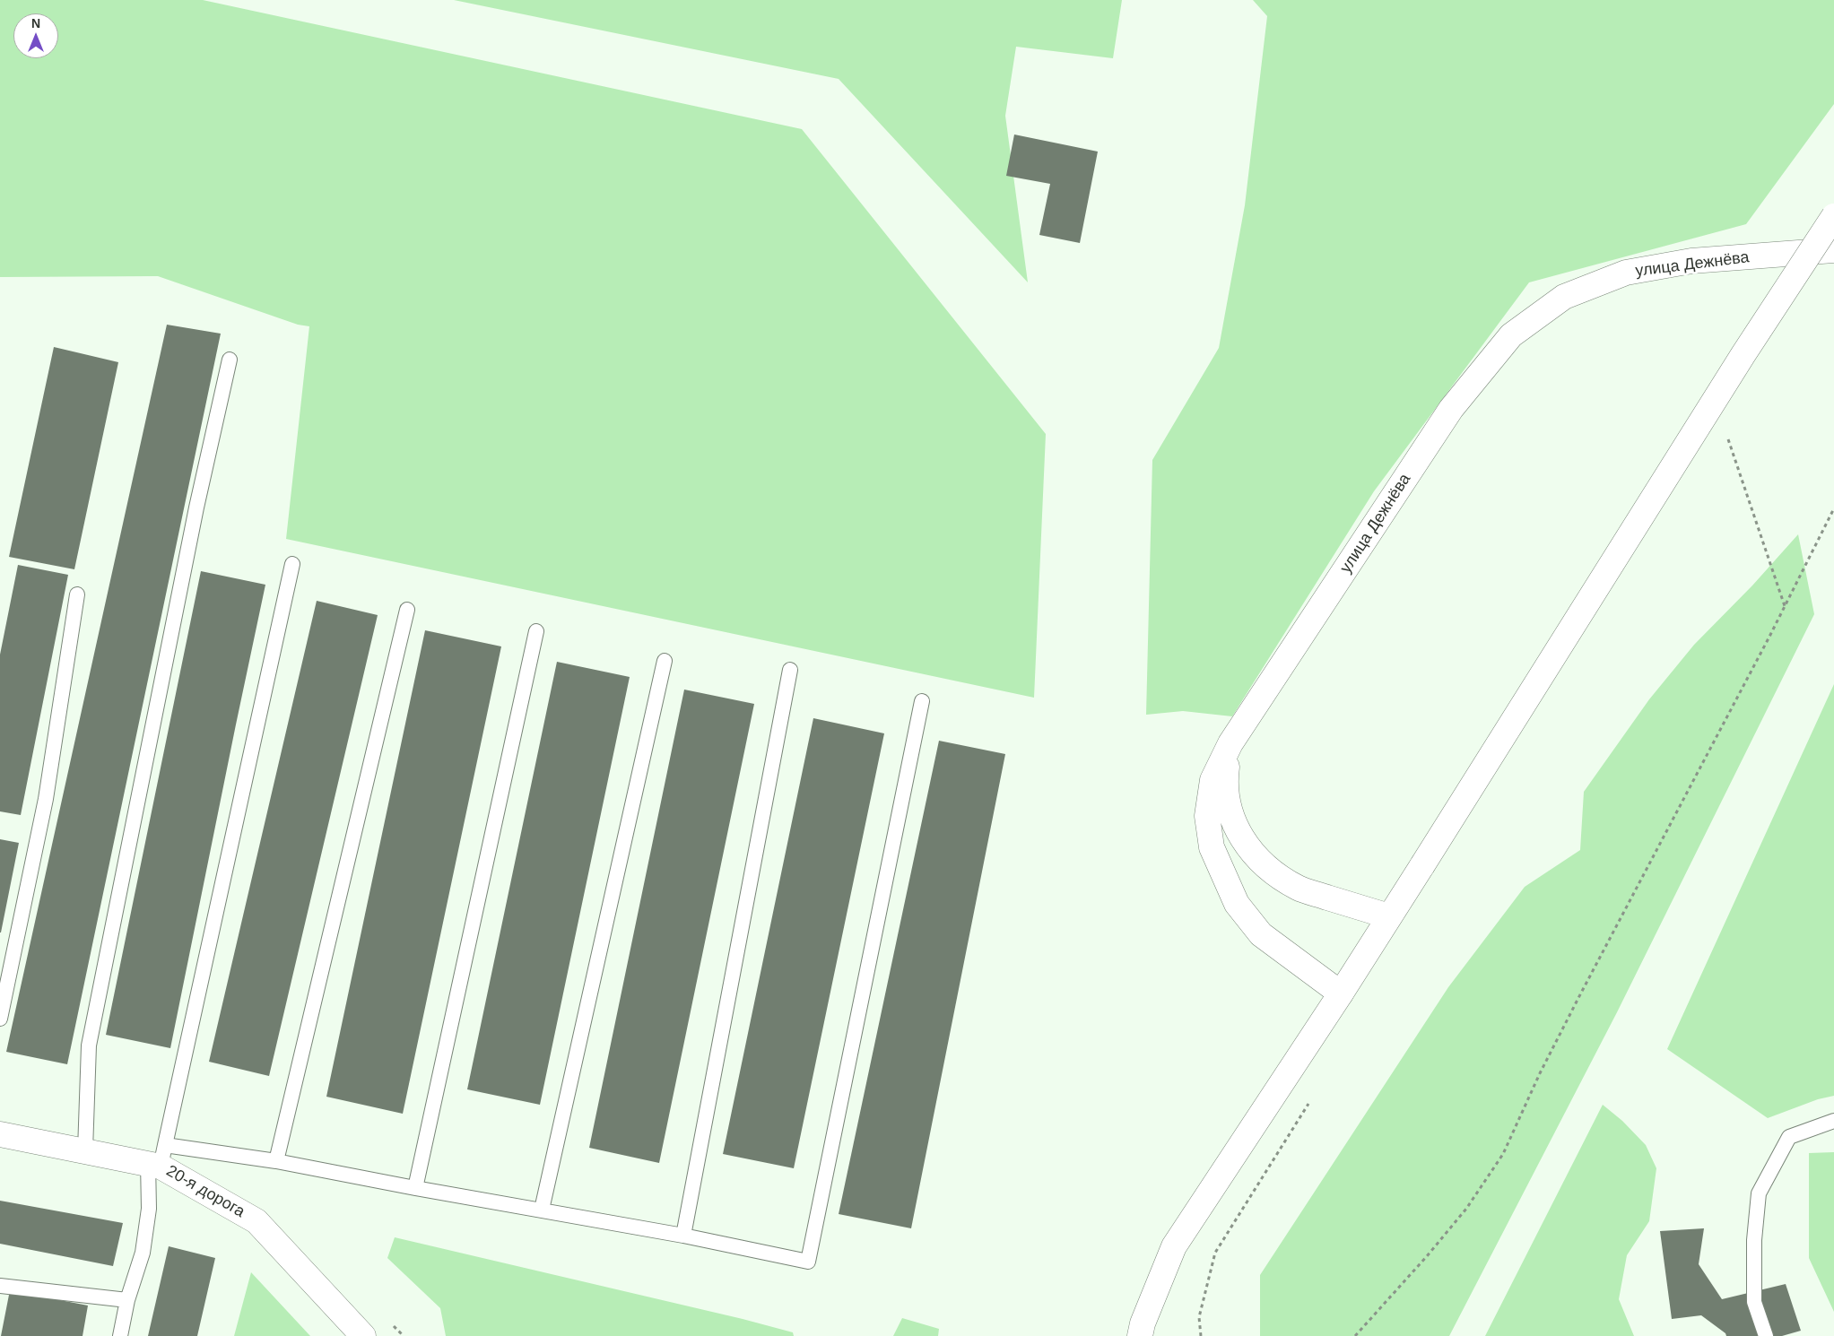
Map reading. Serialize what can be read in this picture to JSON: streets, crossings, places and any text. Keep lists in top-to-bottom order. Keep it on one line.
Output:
{"streets":{"main road":["улица Дежнёва","20-я дорога"]},"north":"top"}
